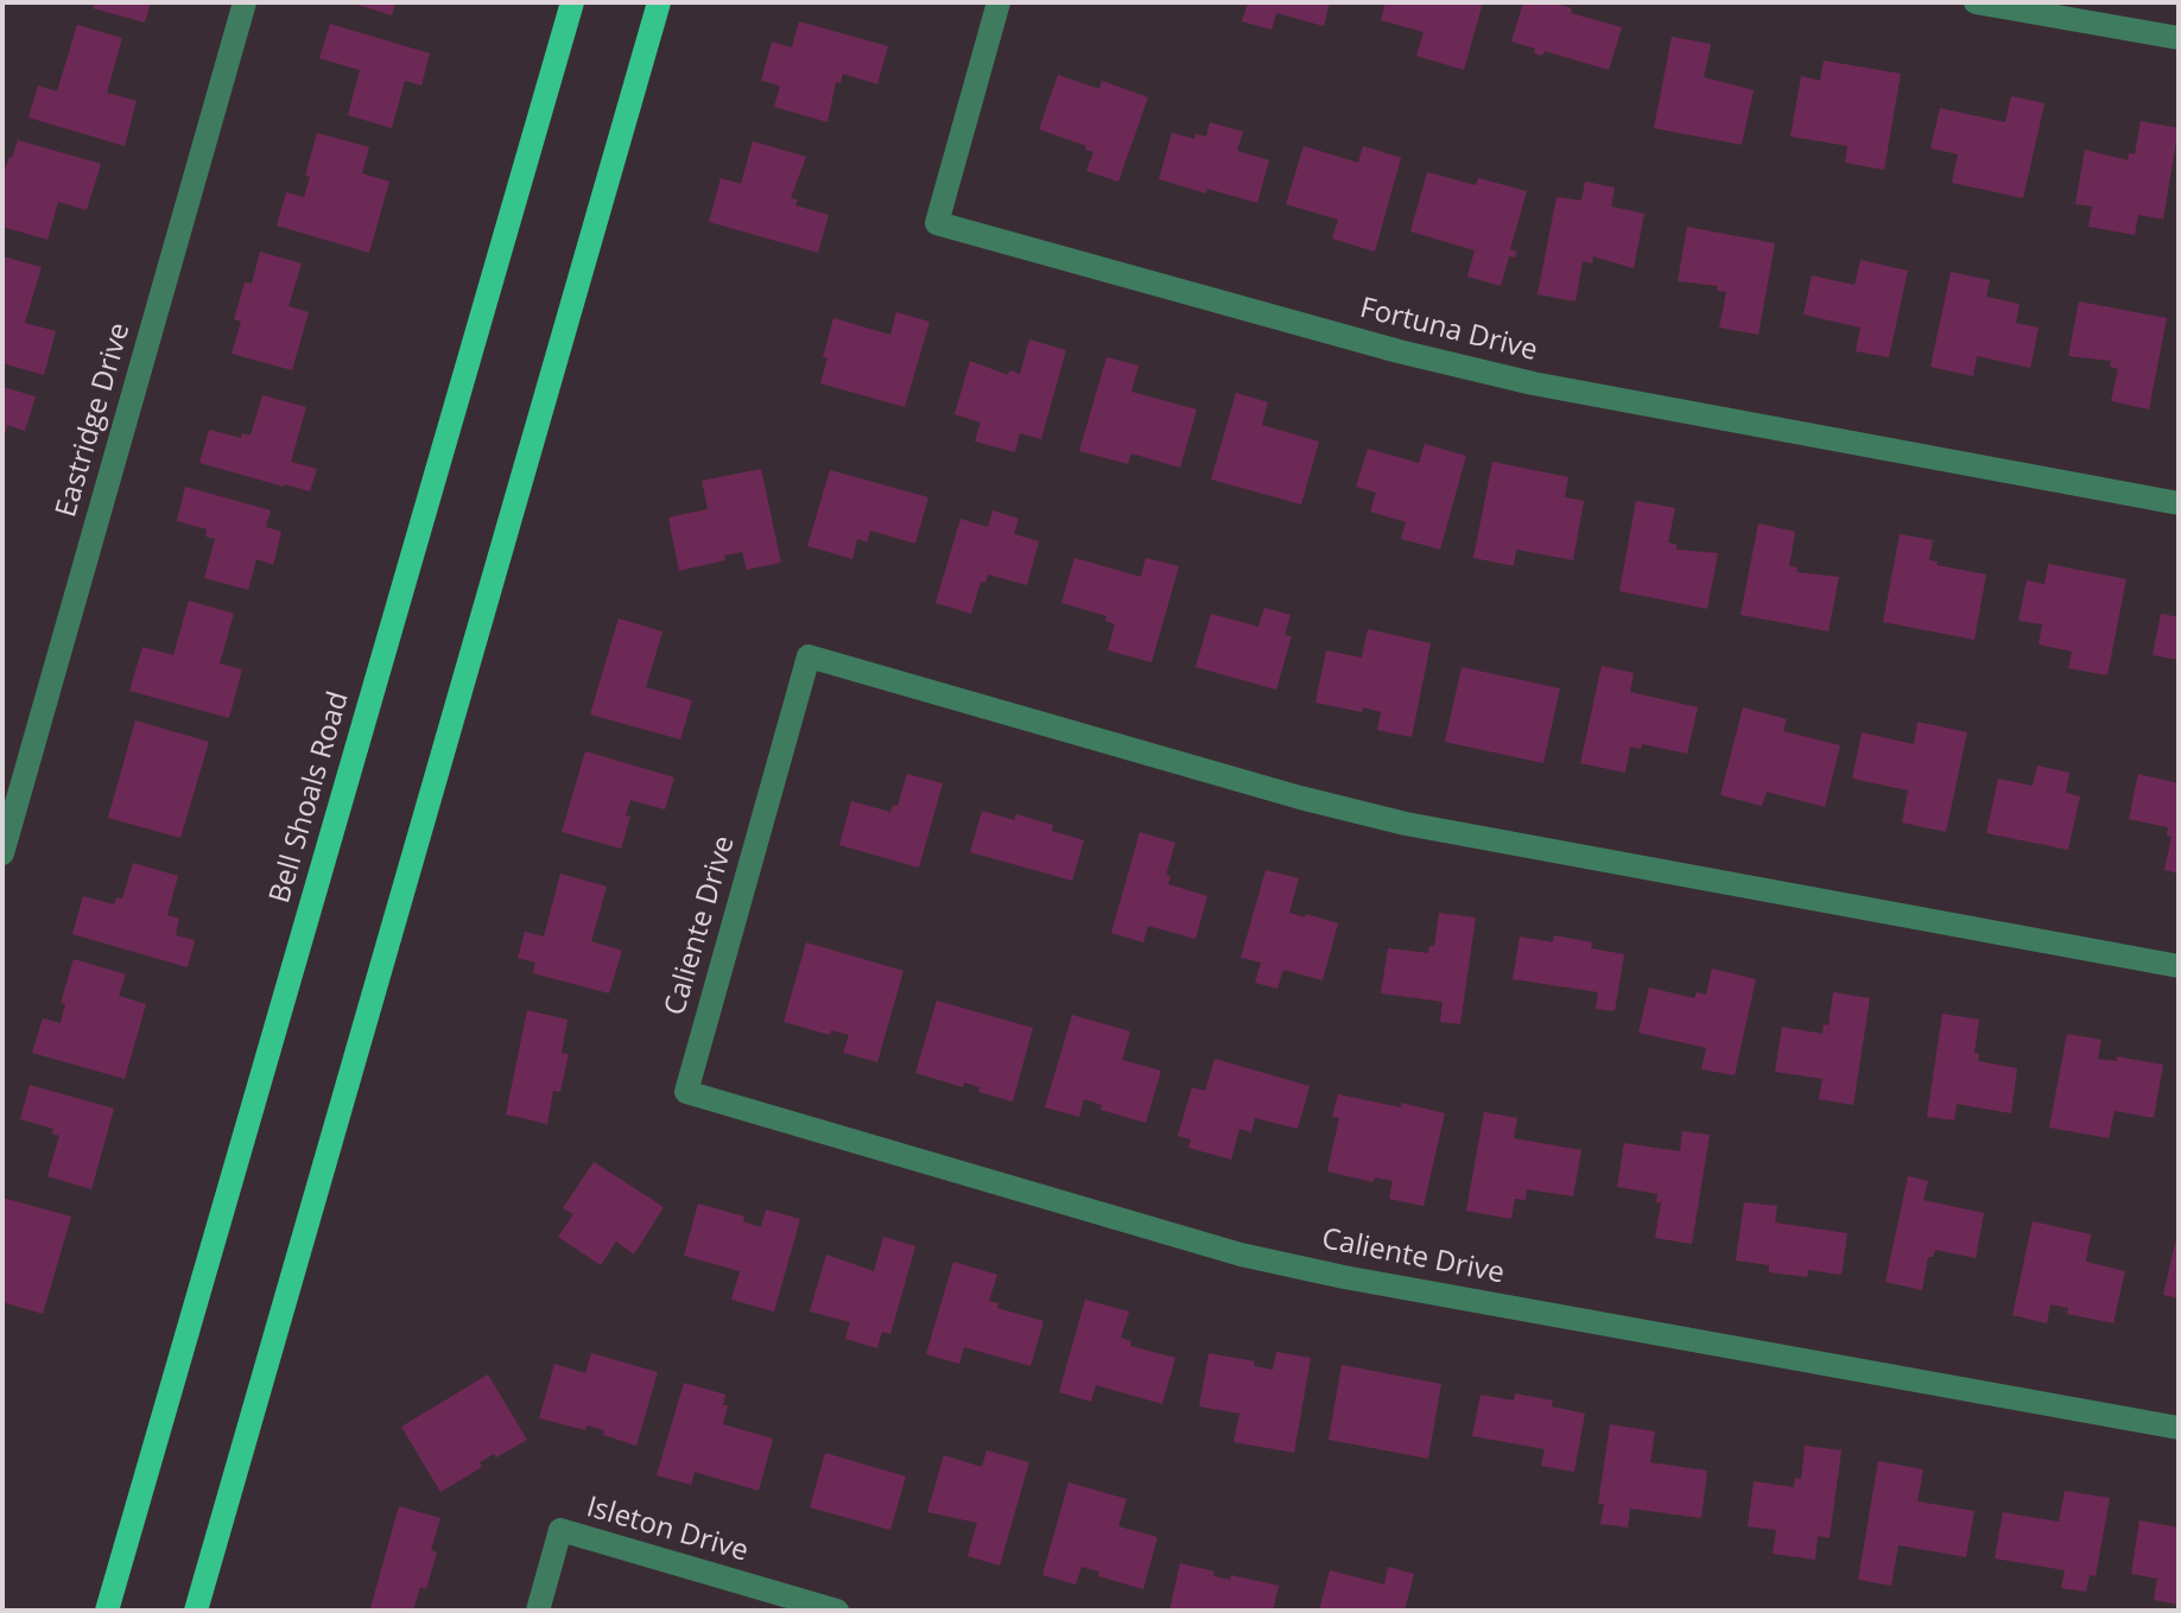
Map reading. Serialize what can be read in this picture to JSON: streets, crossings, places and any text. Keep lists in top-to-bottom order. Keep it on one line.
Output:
{"streets":{"main road":["Bell Shoals Road"],"street":["Fortuna Drive","Eastridge Drive","Caliente Drive","Isleton Drive"]}}
